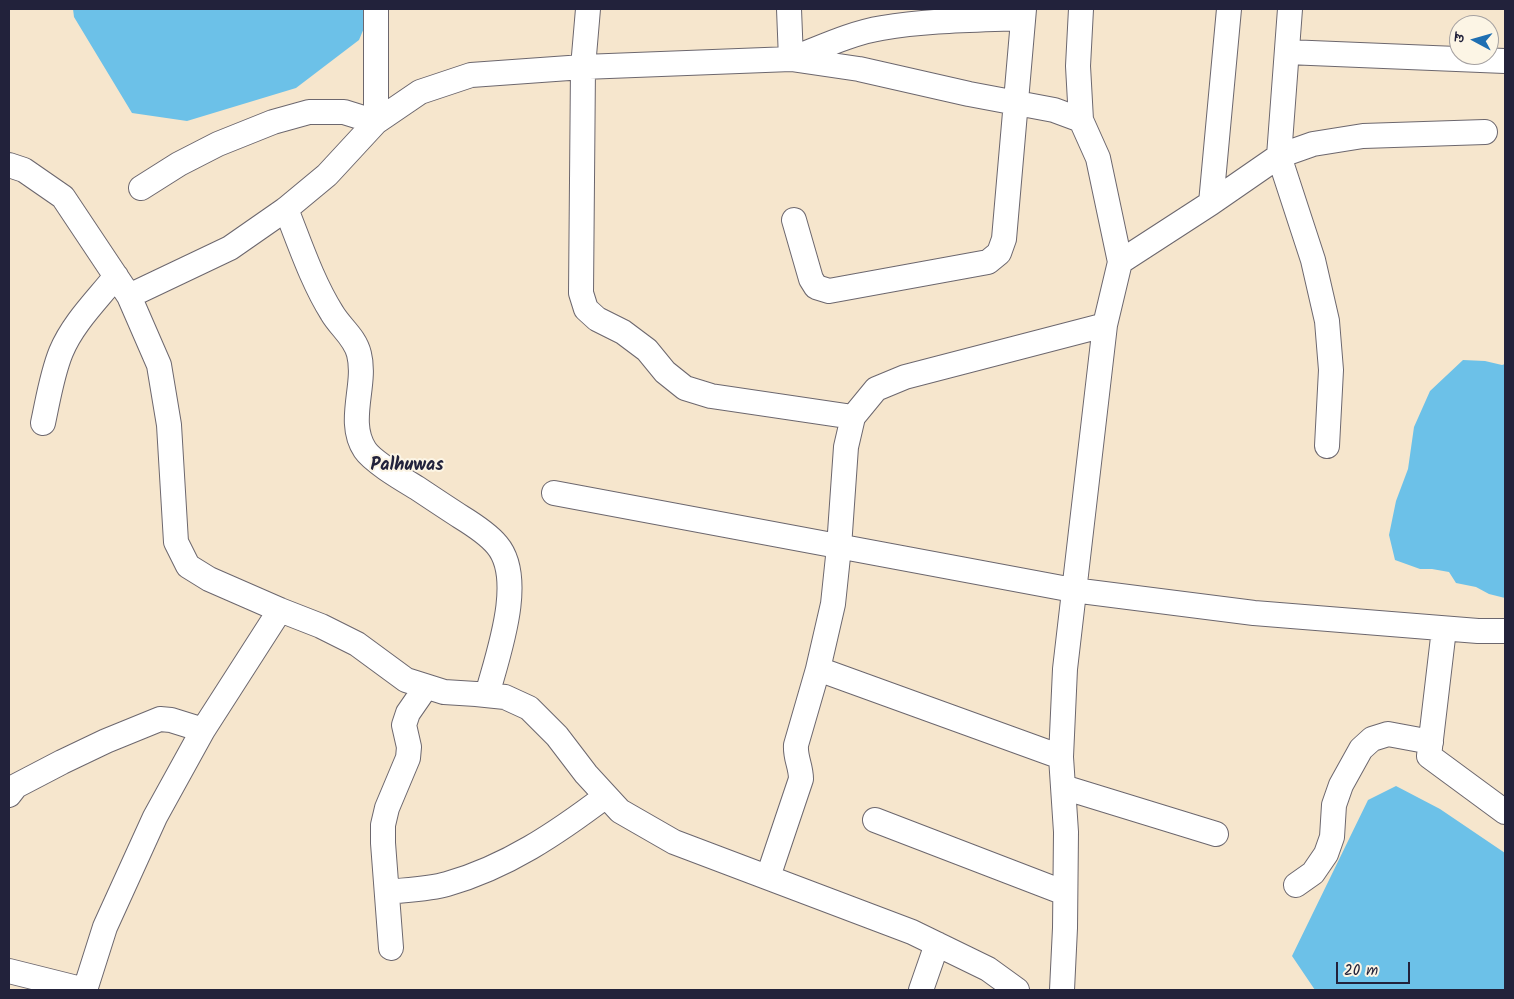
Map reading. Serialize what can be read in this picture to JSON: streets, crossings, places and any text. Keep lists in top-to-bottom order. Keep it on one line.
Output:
{"districts":["Palhuwas"],"scale_bar":"20 m","north":"left"}
